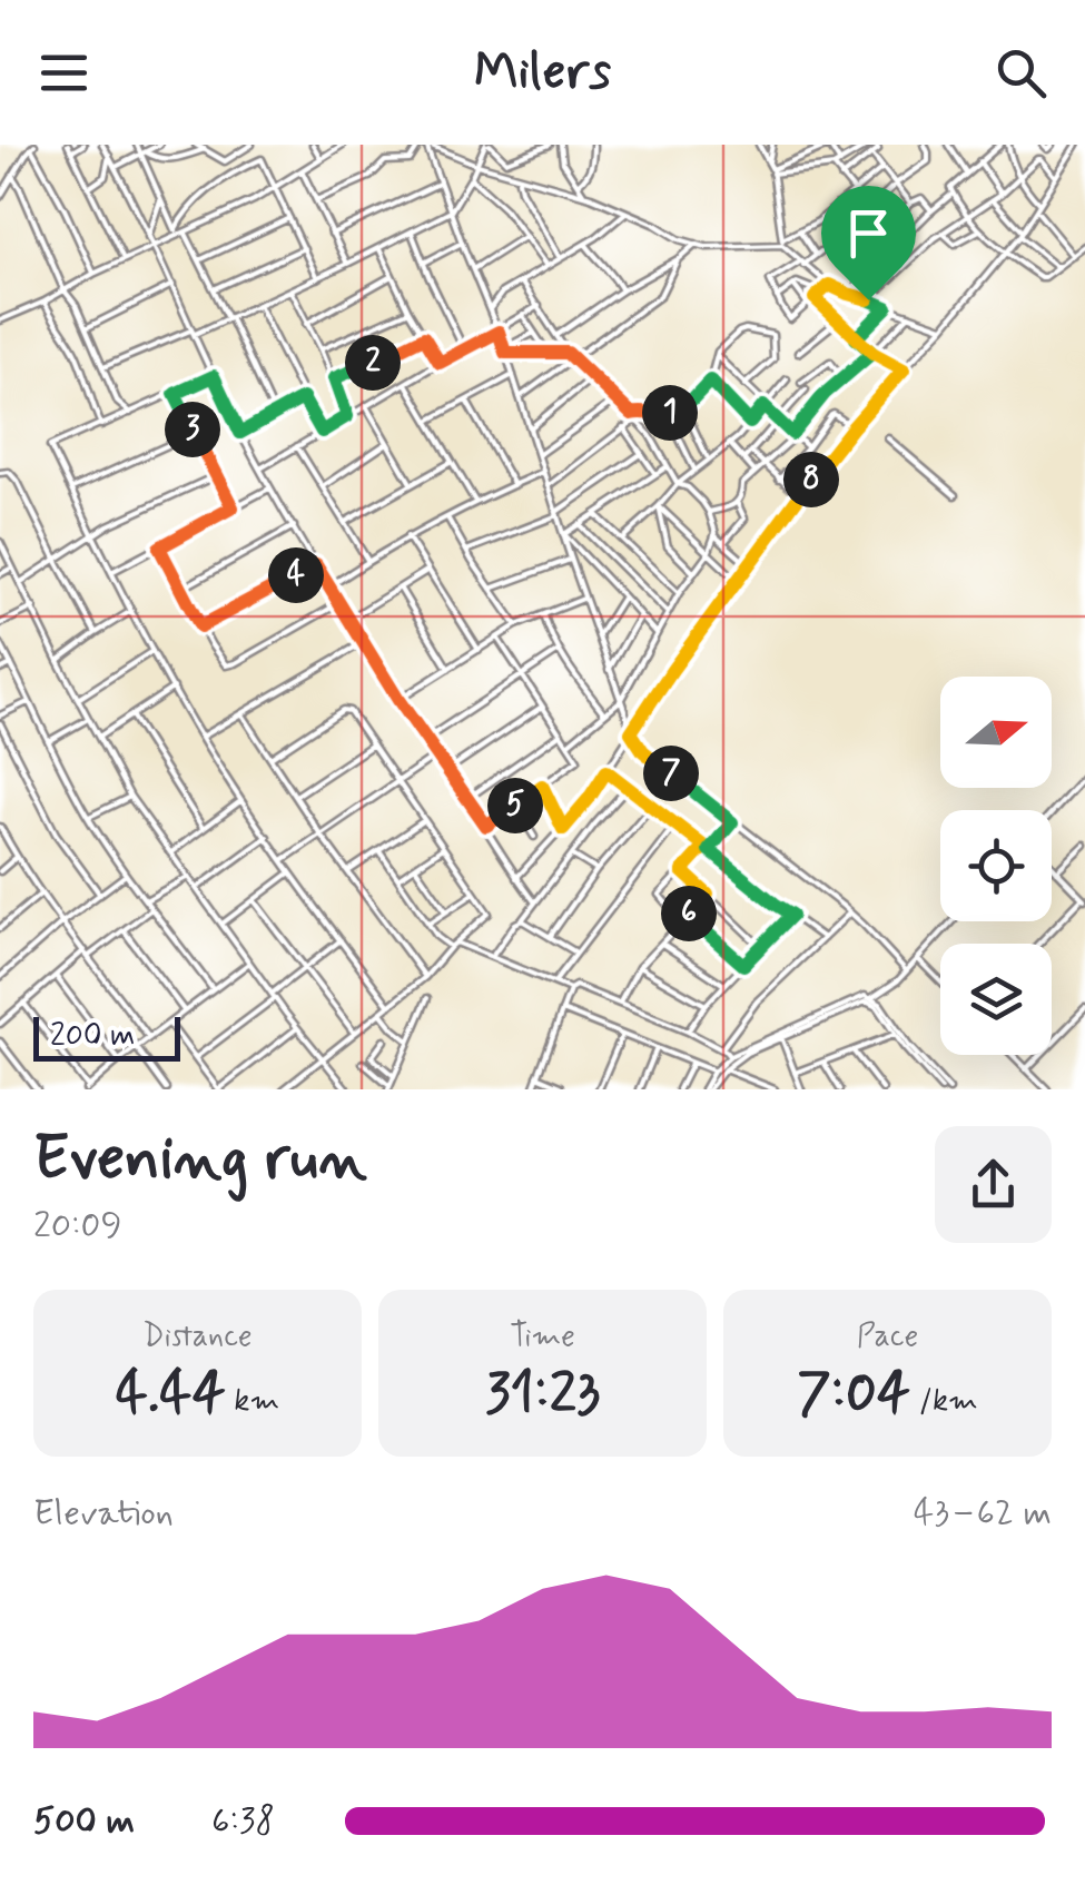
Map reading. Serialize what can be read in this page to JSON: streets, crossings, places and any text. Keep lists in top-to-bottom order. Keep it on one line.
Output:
{"scale_bar":"200 m","north":"right","page":{"header":"Milers","pins":["2","1","3","8","4","7","5","6"],"scale":"200 m","heading":["Evening run","20:09"],"stats":[["Distance","4.44 km"],["Time","31:23"],["Pace","7:04 /km"]],"chart":["Elevation","43–62 m"],"list":[{"name":"500 m","note":"6:38"}]}}
